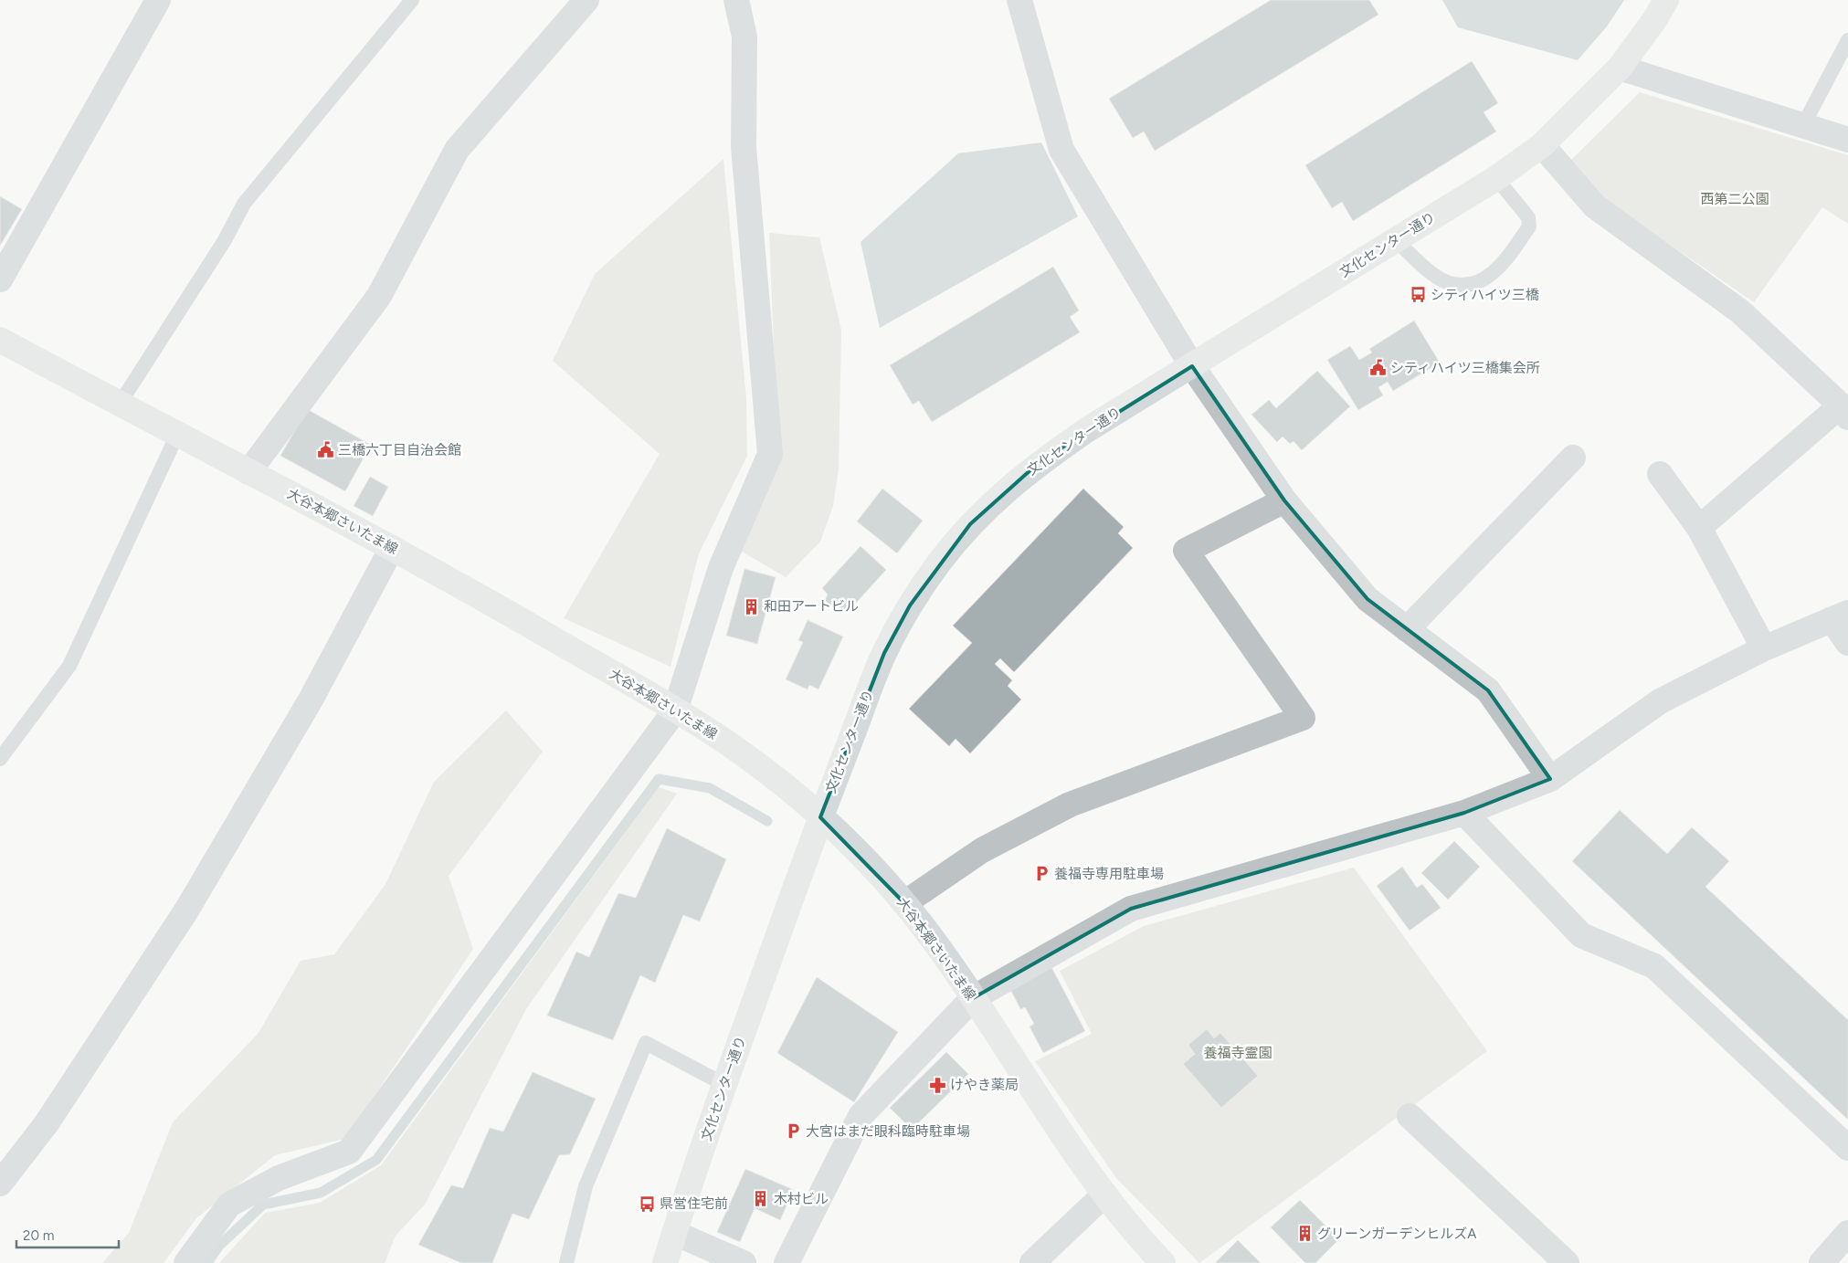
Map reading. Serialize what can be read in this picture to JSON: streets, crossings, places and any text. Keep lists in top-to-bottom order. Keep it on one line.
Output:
{"streets":{"street":["文化センター通り","大谷本郷さいたま線"]},"crossings":[["文化センター通り","大谷本郷さいたま線"]],"parks":["西第二公園","養福寺霊園"],"places":{"bus stop":["シティハイツ三橋","県営住宅前"],"public building":["シティハイツ三橋集会所","三橋六丁目自治会館"],"building":["和田アートビル","木村ビル","グリーンガーデンヒルズA"],"parking":["養福寺専用駐車場","大宮はまだ眼科臨時駐車場"],"pharmacy":["けやき薬局"]},"scale_bar":"20 m"}
